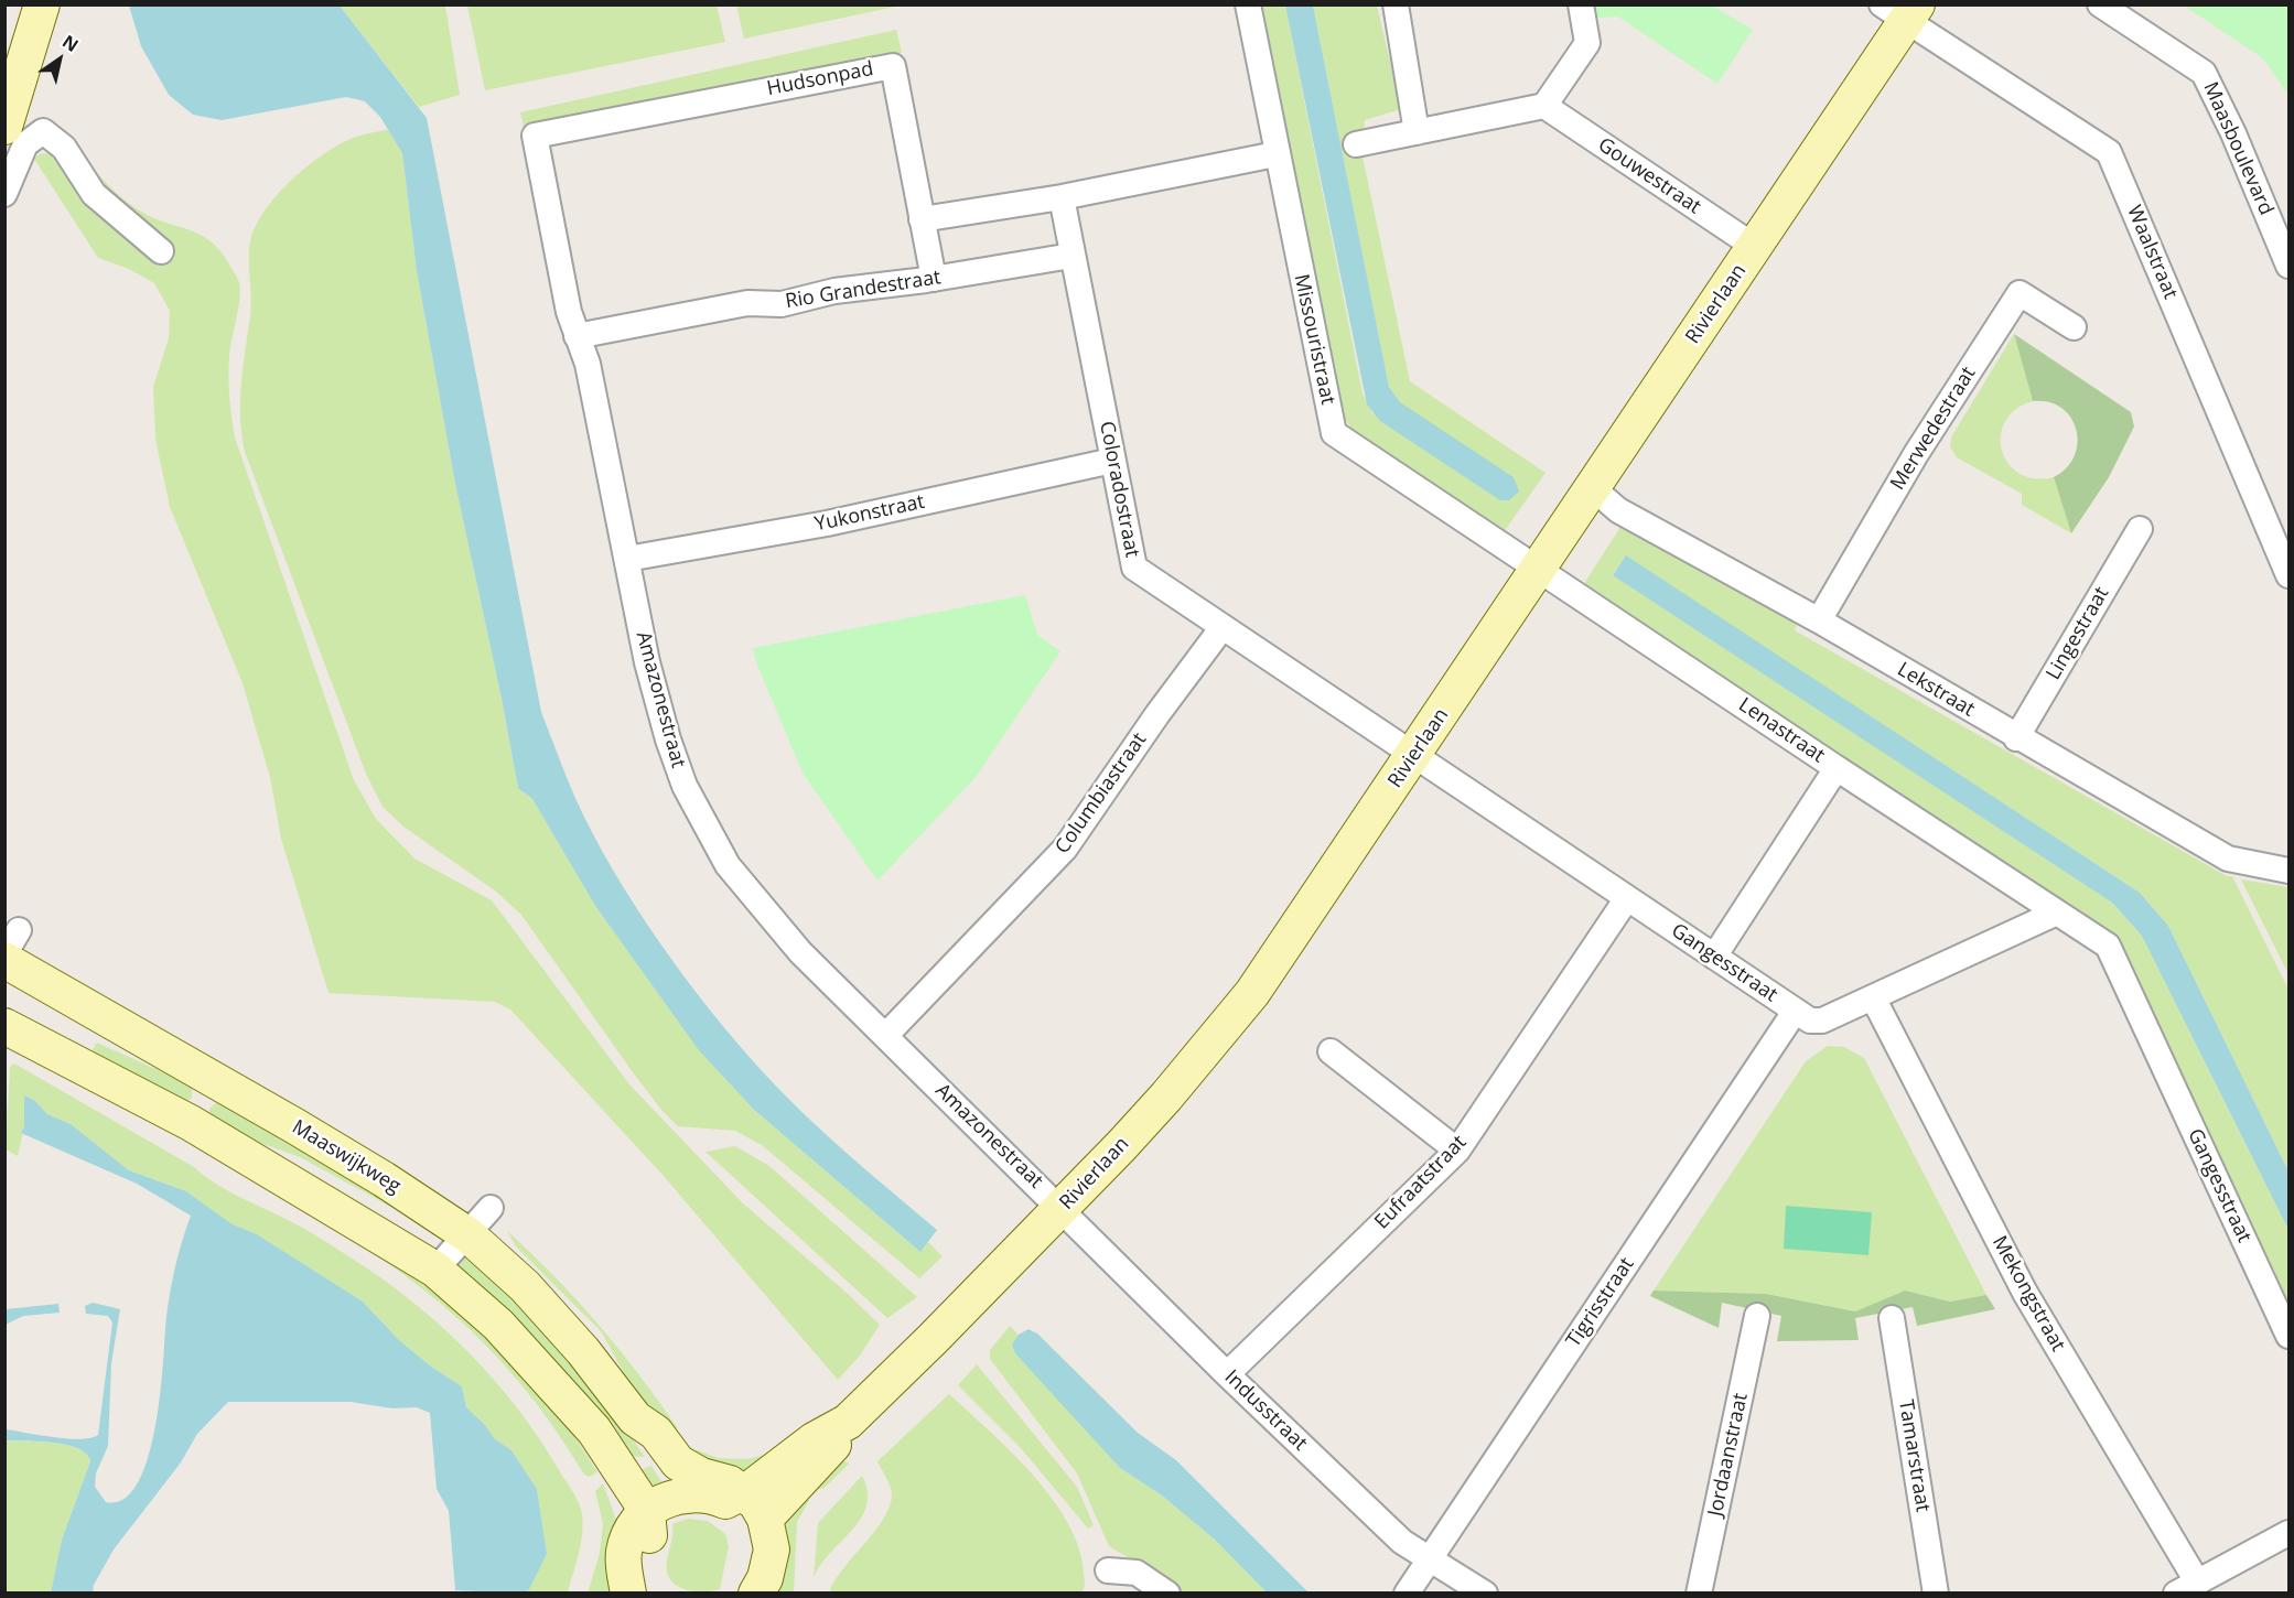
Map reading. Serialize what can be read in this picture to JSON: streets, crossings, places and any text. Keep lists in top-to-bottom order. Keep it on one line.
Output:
{"streets":{"street":["Hudsonpad","Maasboulevard","Gouwestraat","Waalstraat","Rio Grandestraat","Rivierlaan","Missouristraat","Merwedestraat","Coloradostraat","Yukonstraat","Lingestraat","Lekstraat","Amazonestraat","Lenastraat","Columbiastraat","Gangesstraat","Maaswijkweg","Eufraatstraat","Mekongstraat","Tigrisstraat","Indusstraat","Jordaanstraat","Tamarstraat"]},"crossings":[["Hudsonpad","Rio Grandestraat"],["Hudsonpad","Amazonestraat"],["Gouwestraat","Rivierlaan"],["Waalstraat","Rivierlaan"],["Rio Grandestraat","Coloradostraat"],["Rio Grandestraat","Amazonestraat"],["Rivierlaan","Missouristraat"],["Rivierlaan","Coloradostraat"],["Rivierlaan","Lekstraat"],["Rivierlaan","Amazonestraat"],["Rivierlaan","Lenastraat"],["Rivierlaan","Gangesstraat"],["Rivierlaan","Indusstraat"],["Missouristraat","Lenastraat"],["Merwedestraat","Lekstraat"],["Coloradostraat","Yukonstraat"],["Coloradostraat","Columbiastraat"],["Coloradostraat","Gangesstraat"],["Yukonstraat","Amazonestraat"],["Lingestraat","Lekstraat"],["Amazonestraat","Columbiastraat"],["Amazonestraat","Indusstraat"],["Lenastraat","Gangesstraat"],["Gangesstraat","Eufraatstraat"],["Gangesstraat","Mekongstraat"],["Gangesstraat","Tigrisstraat"],["Eufraatstraat","Indusstraat"],["Tigrisstraat","Indusstraat"]],"north":"top right"}
